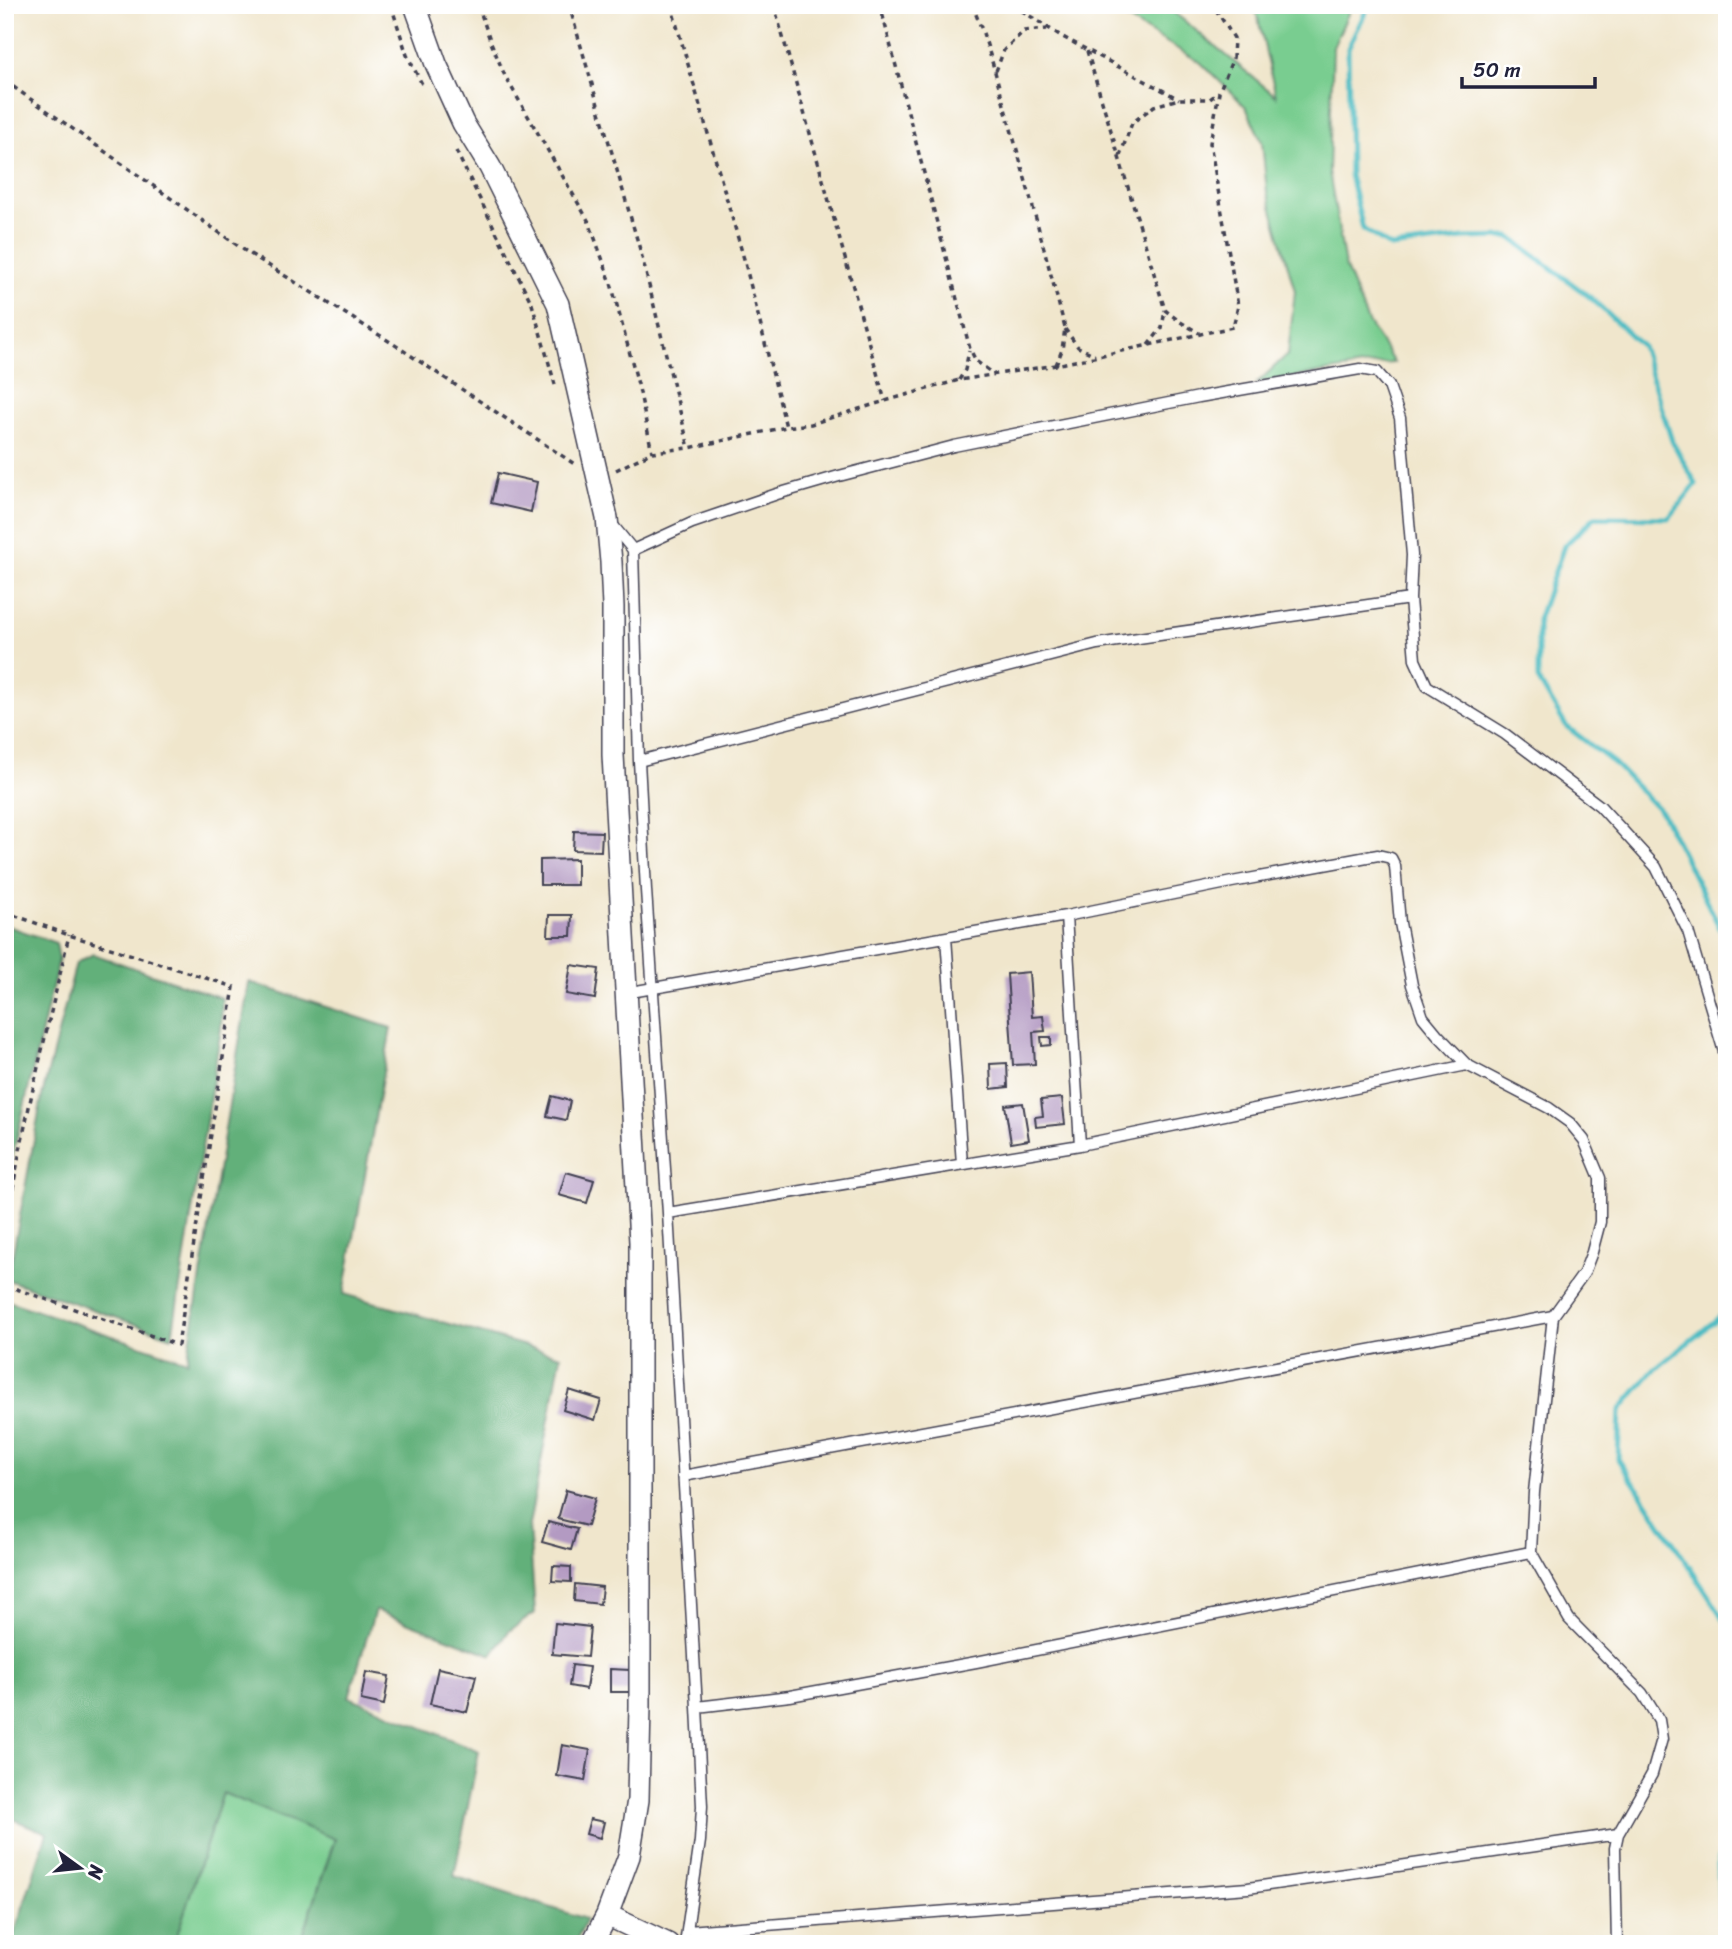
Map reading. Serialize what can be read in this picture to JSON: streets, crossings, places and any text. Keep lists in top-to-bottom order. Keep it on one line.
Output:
{"scale_bar":"50 m","north":"right"}
